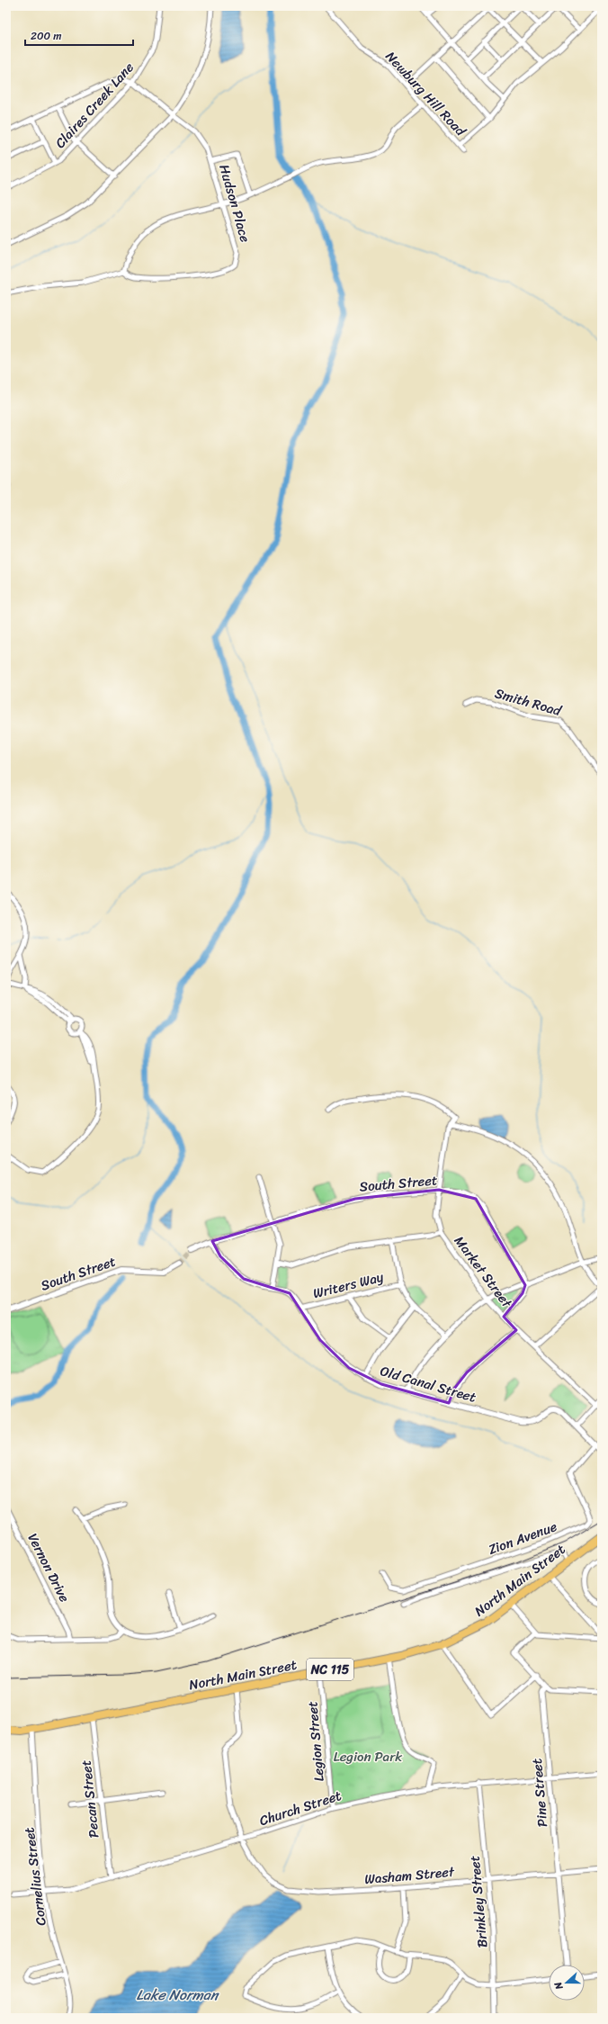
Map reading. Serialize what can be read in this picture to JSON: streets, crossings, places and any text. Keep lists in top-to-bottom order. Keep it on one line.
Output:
{"streets":{"main road":["North Main Street","NC 115"],"street":["Newburg Hill Road","Claires Creek Lane","Hudson Place","Smith Road","South Street","Market Street","Writers Way","Old Canal Street","Zion Avenue","Vernon Drive","Legion Street","Pine Street","Pecan Street","Church Street","Washam Street","Cornelius Street","Brinkley Street"]},"crossings":[["Claires Creek Lane","Hudson Place"],["South Street","Market Street"],["South Street","Old Canal Street"],["Writers Way","Old Canal Street"],["North Main Street","Legion Street"],["North Main Street","Pecan Street"],["North Main Street","Washam Street"],["North Main Street","Cornelius Street"],["Legion Street","Church Street"],["Pine Street","Church Street"],["Pine Street","Washam Street"],["Pecan Street","Church Street"],["Church Street","Washam Street"],["Church Street","Cornelius Street"],["Church Street","Brinkley Street"],["Washam Street","Brinkley Street"]],"water":["Lake Norman"],"parks":["Legion Park"],"scale_bar":"200 m","north":"left"}
